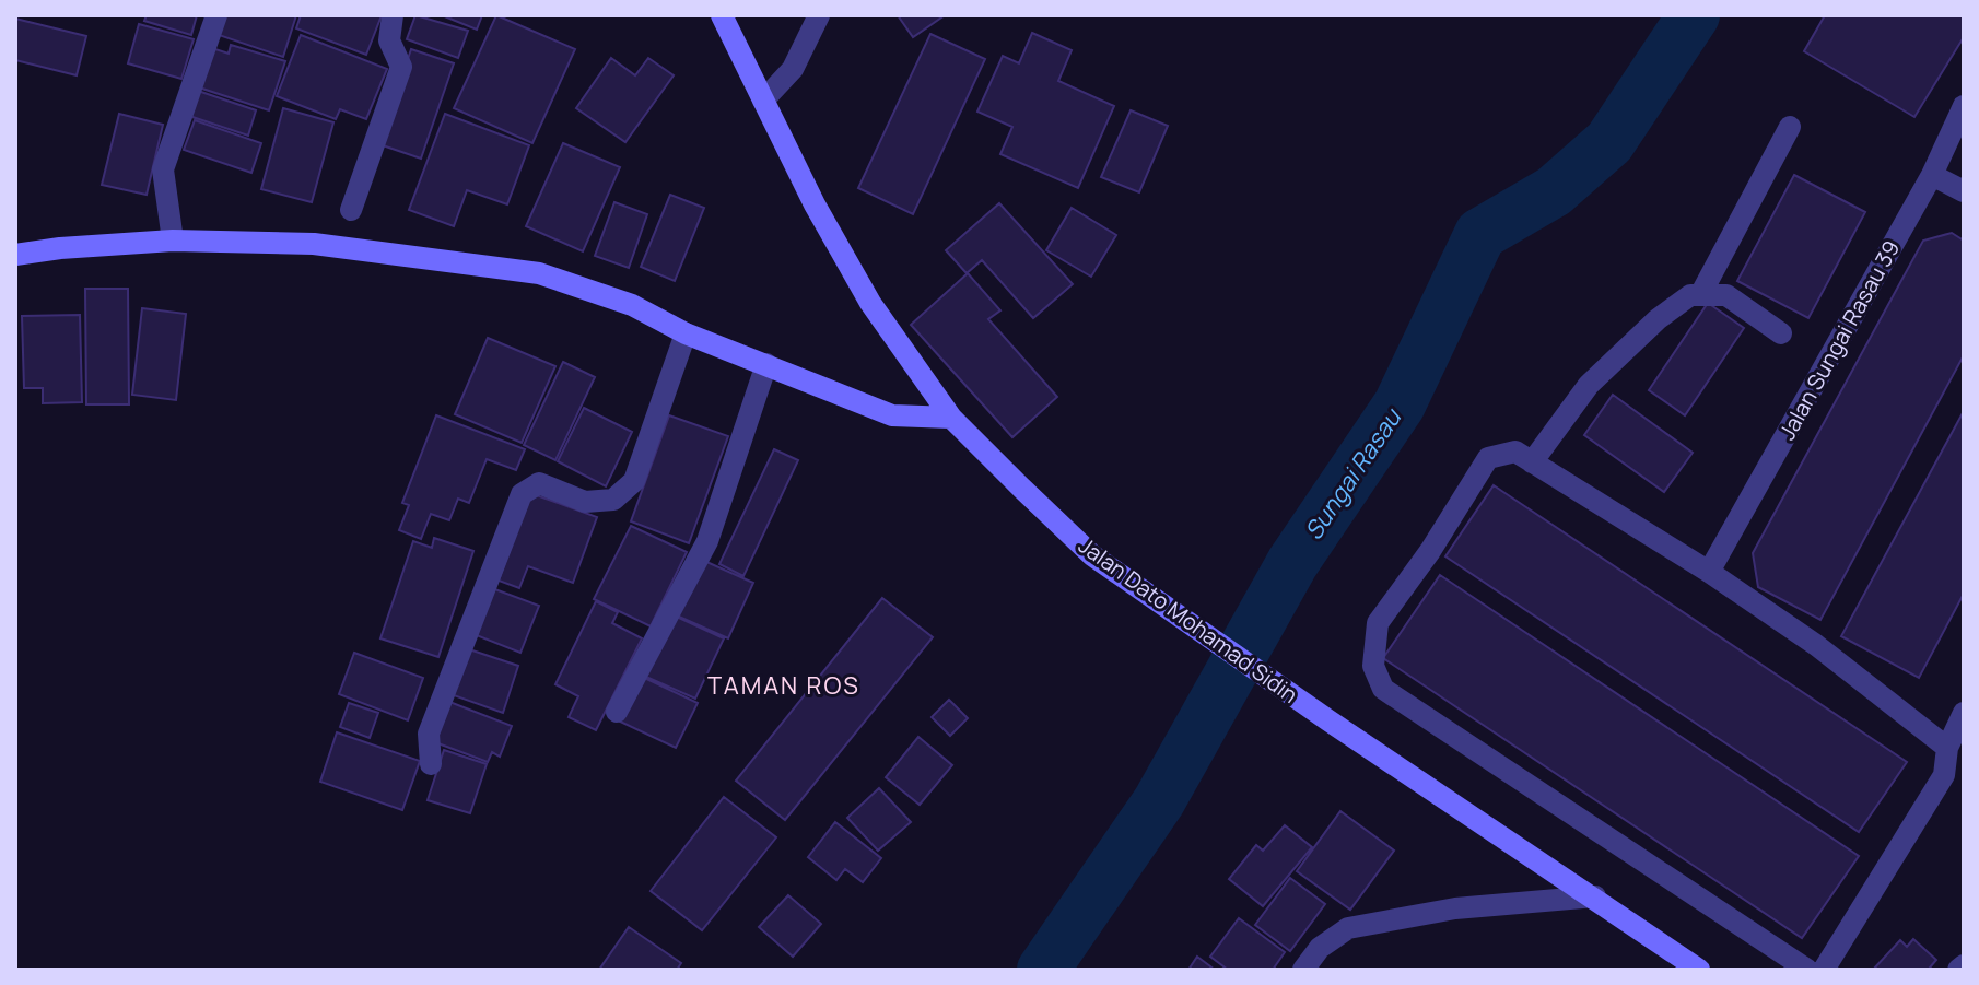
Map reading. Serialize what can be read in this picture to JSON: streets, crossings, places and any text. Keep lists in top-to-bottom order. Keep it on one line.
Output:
{"streets":{"main road":["Jalan Dato Mohamad Sidin"],"street":["Jalan Sungai Rasau 39"]},"districts":["TAMAN ROS"],"water":["Sungai Rasau"]}
